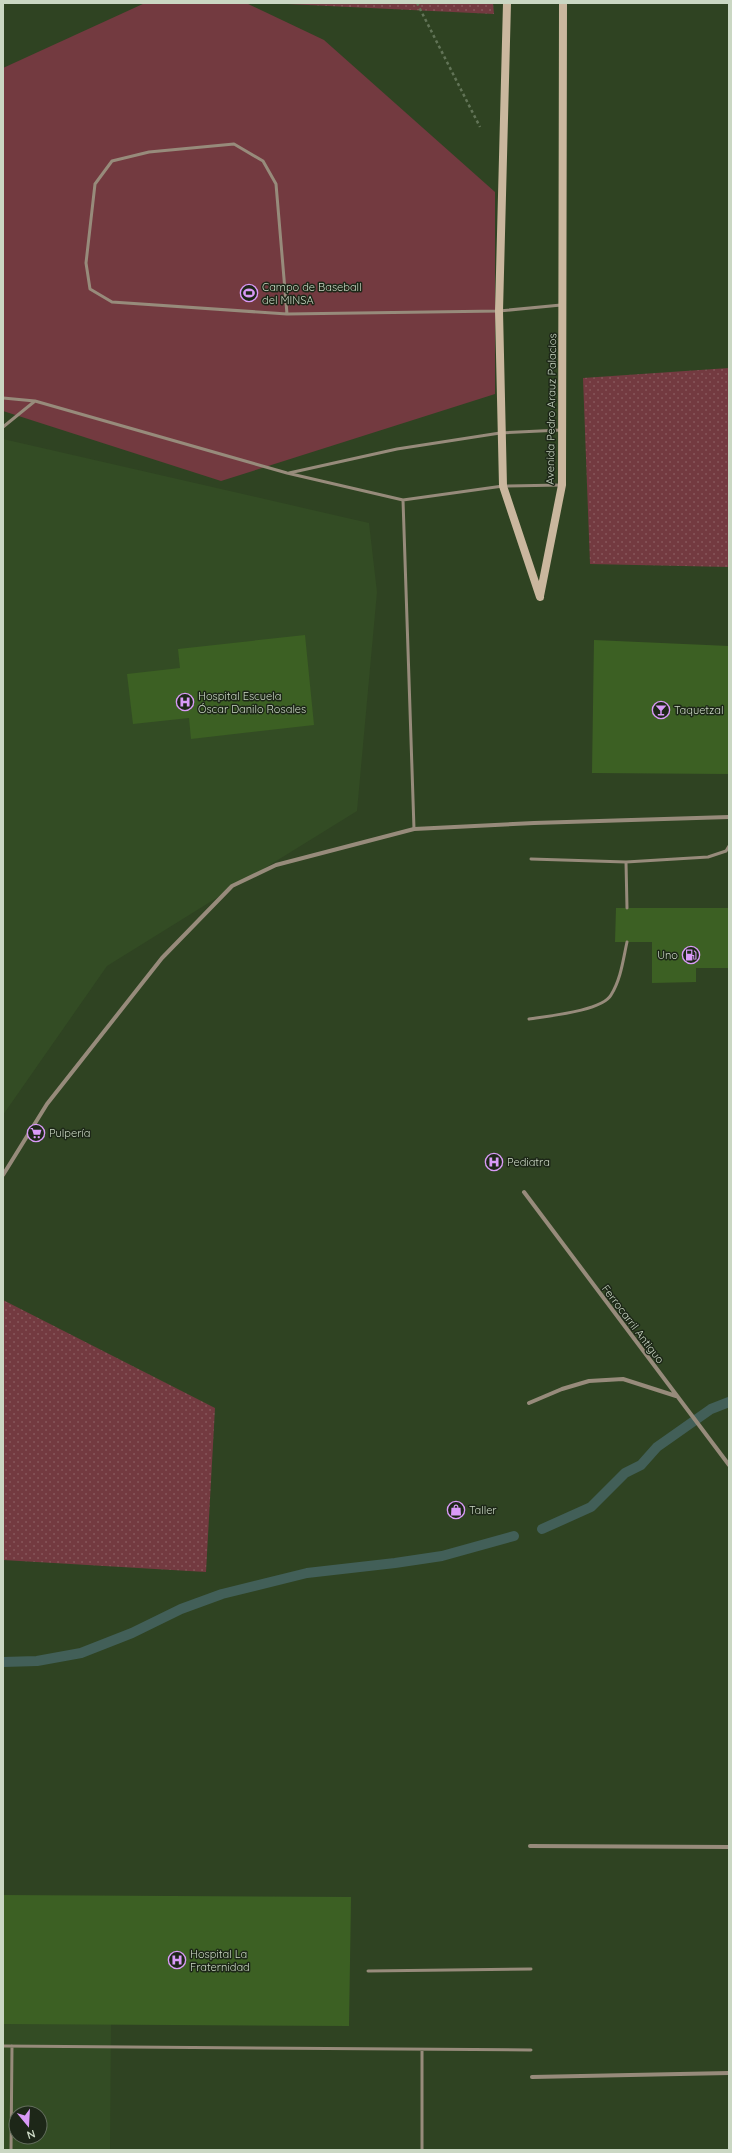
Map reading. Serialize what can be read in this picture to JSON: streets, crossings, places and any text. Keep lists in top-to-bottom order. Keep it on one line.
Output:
{"streets":{"street":["Avenida Pedro Arauz Palacios","Ferrocarril Antiguo"]},"places":{"sports":["Campo de Baseball del MINSA"],"hospital":["Hospital Escuela Óscar Danilo Rosales","Pediatra","Hospital La Fraternidad"],"bar":["Taquetzal"],"fuel station":["Uno"],"supermarket":["Pulpería"],"shop":["Taller"]},"north":"bottom"}
